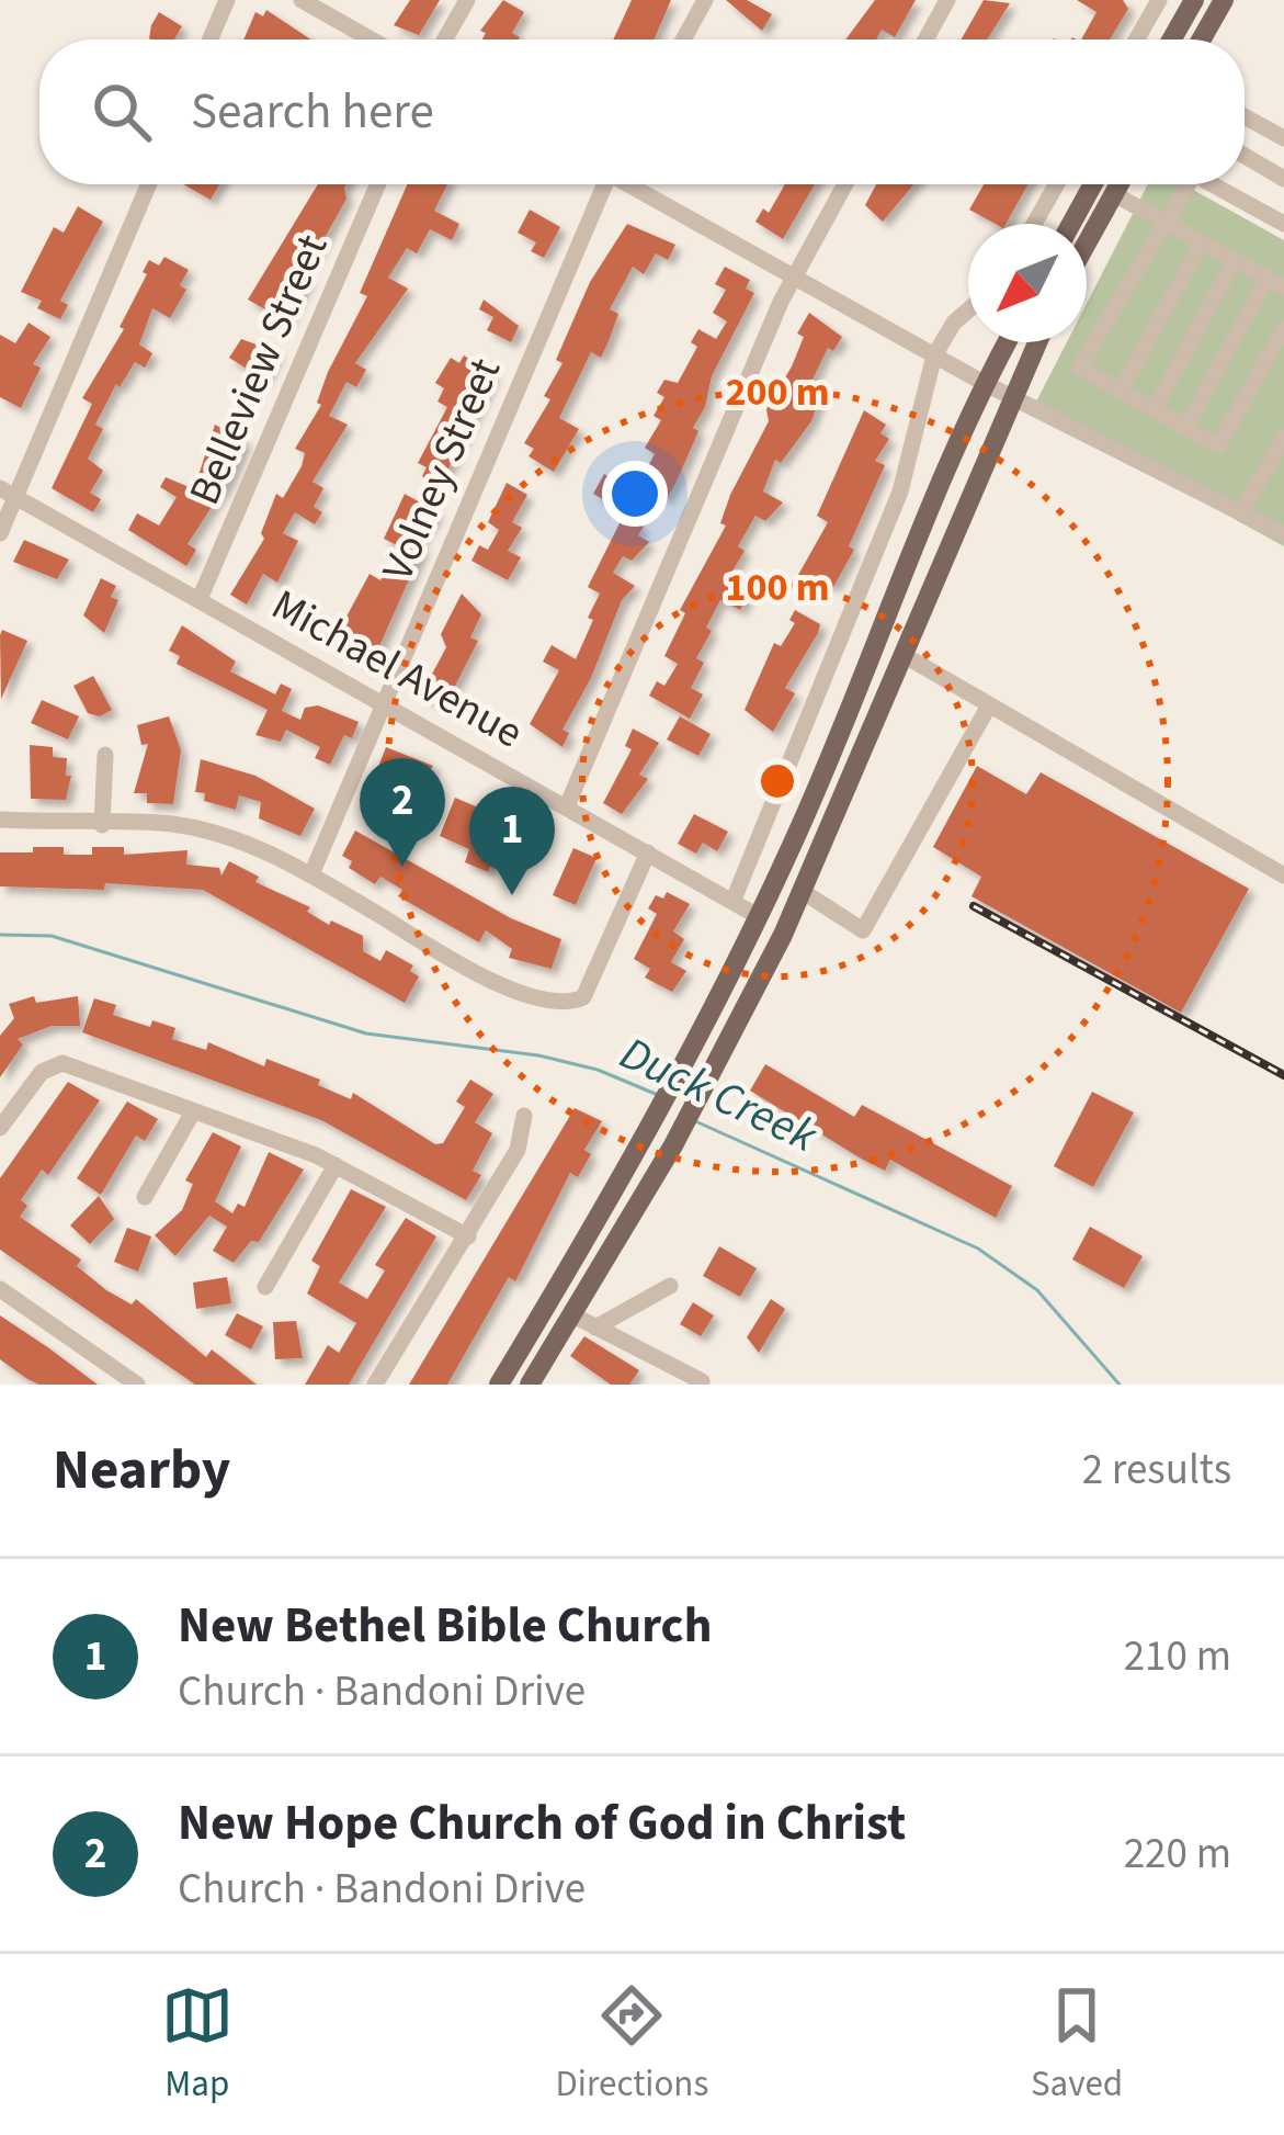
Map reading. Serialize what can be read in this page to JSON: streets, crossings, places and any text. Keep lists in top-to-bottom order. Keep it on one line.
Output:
{"streets":{"street":["Belleview Street","Volney Street","Michael Avenue"]},"crossings":[["Belleview Street","Michael Avenue"],["Volney Street","Michael Avenue"]],"water":["Duck Creek"],"north":"bottom left","page":{"search":"Search here","pins":["2","1"],"heading":["Nearby","2 results"],"list":[{"mark":"1","name":"New Bethel Bible Church","note":"Church · Bandoni Drive","value":"210 m"},{"mark":"2","name":"New Hope Church of God in Christ","note":"Church · Bandoni Drive","value":"220 m"}],"nav":["Map","Directions","Saved"]},"rings":["200 m","100 m"]}
